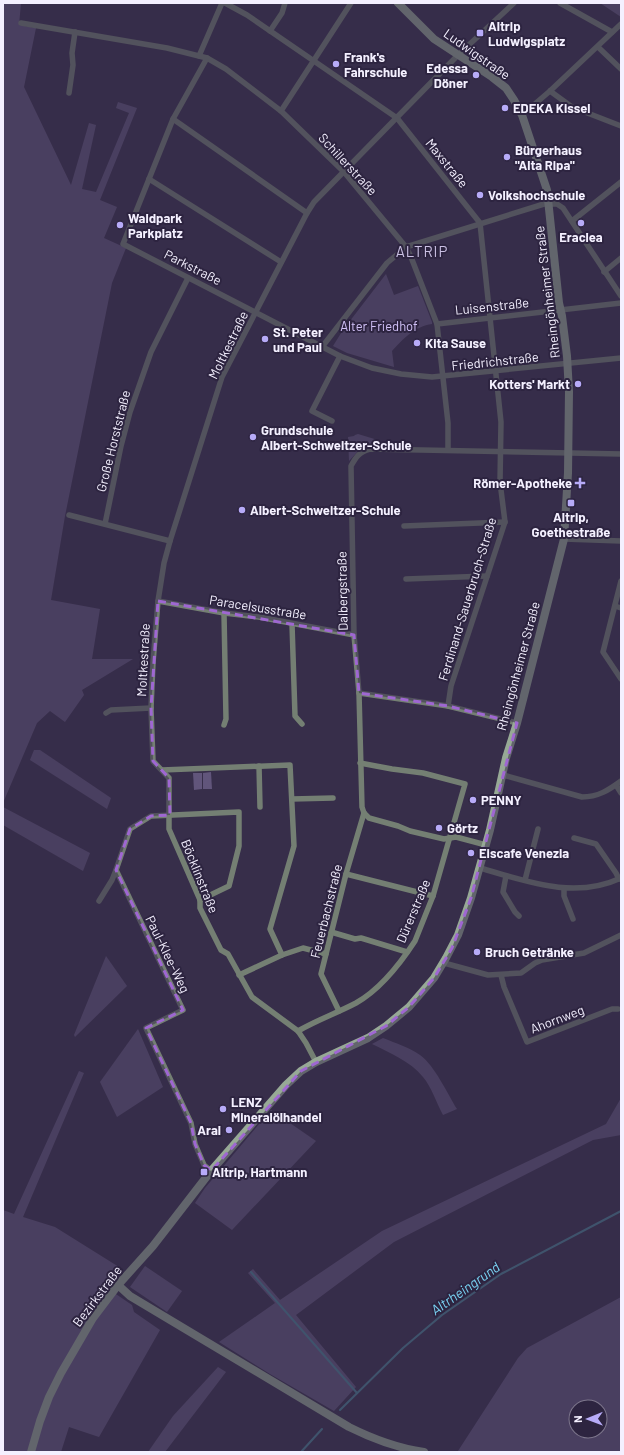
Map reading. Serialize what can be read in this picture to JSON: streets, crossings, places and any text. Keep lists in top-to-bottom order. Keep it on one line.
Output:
{"streets":{"street":["Ludwigstraße","Maxstraße","Schillerstraße","Parkstraße","Rheingönheimer Straße","Luisenstraße","Moltkestraße","Friedrichstraße","Große Horststraße","Dalbergstraße","Ferdinand-Sauerbruch-Straße","Paracelsusstraße","Böcklinstraße","Feuerbachstraße","Dürerstraße","Paul-Klee-Weg","Ahornweg","Bezirkstraße"]},"crossings":[["Ludwigstraße","Rheingönheimer Straße"],["Ludwigstraße","Moltkestraße"],["Maxstraße","Moltkestraße"],["Schillerstraße","Parkstraße"],["Schillerstraße","Luisenstraße"],["Schillerstraße","Moltkestraße"],["Schillerstraße","Friedrichstraße"],["Schillerstraße","Dalbergstraße"],["Parkstraße","Moltkestraße"],["Parkstraße","Friedrichstraße"],["Parkstraße","Große Horststraße"],["Rheingönheimer Straße","Luisenstraße"],["Rheingönheimer Straße","Friedrichstraße"],["Rheingönheimer Straße","Dalbergstraße"],["Rheingönheimer Straße","Böcklinstraße"],["Rheingönheimer Straße","Bezirkstraße"],["Moltkestraße","Paracelsusstraße"],["Moltkestraße","Böcklinstraße"],["Dalbergstraße","Ferdinand-Sauerbruch-Straße"],["Dalbergstraße","Paracelsusstraße"],["Dalbergstraße","Feuerbachstraße"],["Dalbergstraße","Dürerstraße"],["Böcklinstraße","Dürerstraße"],["Böcklinstraße","Bezirkstraße"],["Feuerbachstraße","Dürerstraße"],["Paul-Klee-Weg","Bezirkstraße"]],"districts":["ALTRIP"],"water":["Altrheingrund"],"parks":["Alter Friedhof"],"places":{"transit":["Altrip Ludwigsplatz","Altrip, Goethestraße","Altrip, Hartmann"],"other":["Frank's Fahrschule","Edessa Döner","EDEKA Kissel","Bürgerhaus \"Alta Ripa\"","Volkshochschule","Eraclea","Waldpark Parkplatz","St. Peter und Paul","Kita Sause","Kotters' Markt","Grundschule Albert-Schweitzer-Schule","Albert-Schweitzer-Schule","PENNY","Görtz","Eiscafe Venezia","Bruch Getränke","LENZ Mineralölhandel","Aral"],"health":["Römer-Apotheke"]},"north":"left"}
